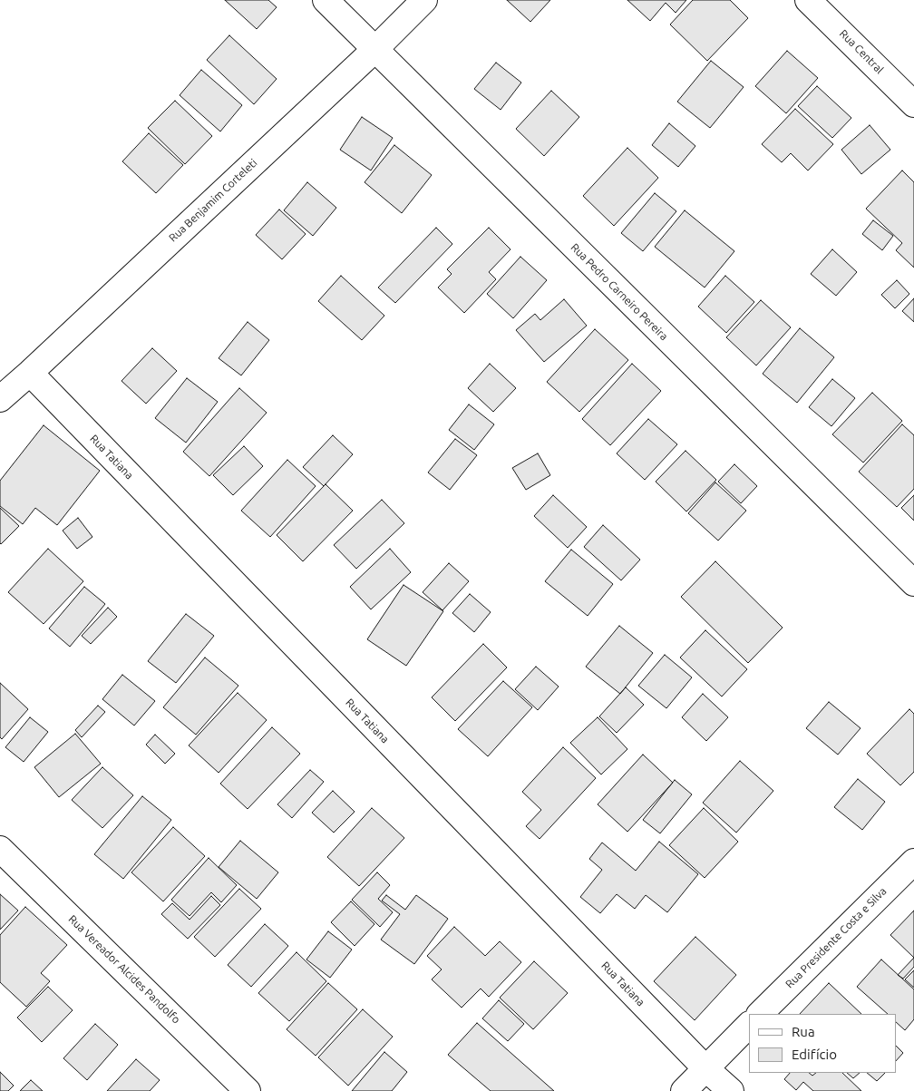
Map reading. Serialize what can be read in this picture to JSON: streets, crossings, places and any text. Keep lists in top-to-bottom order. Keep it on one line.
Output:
{"streets":{"street":["Rua Central","Rua Benjamim Corteleti","Rua Pedro Carneiro Pereira","Rua Tatiana","Rua Presidente Costa e Silva","Rua Vereador Alcides Pandolfo"]},"crossings":[["Rua Benjamim Corteleti","Rua Pedro Carneiro Pereira"],["Rua Benjamim Corteleti","Rua Tatiana"]],"legend":["Rua","Edifício"]}
